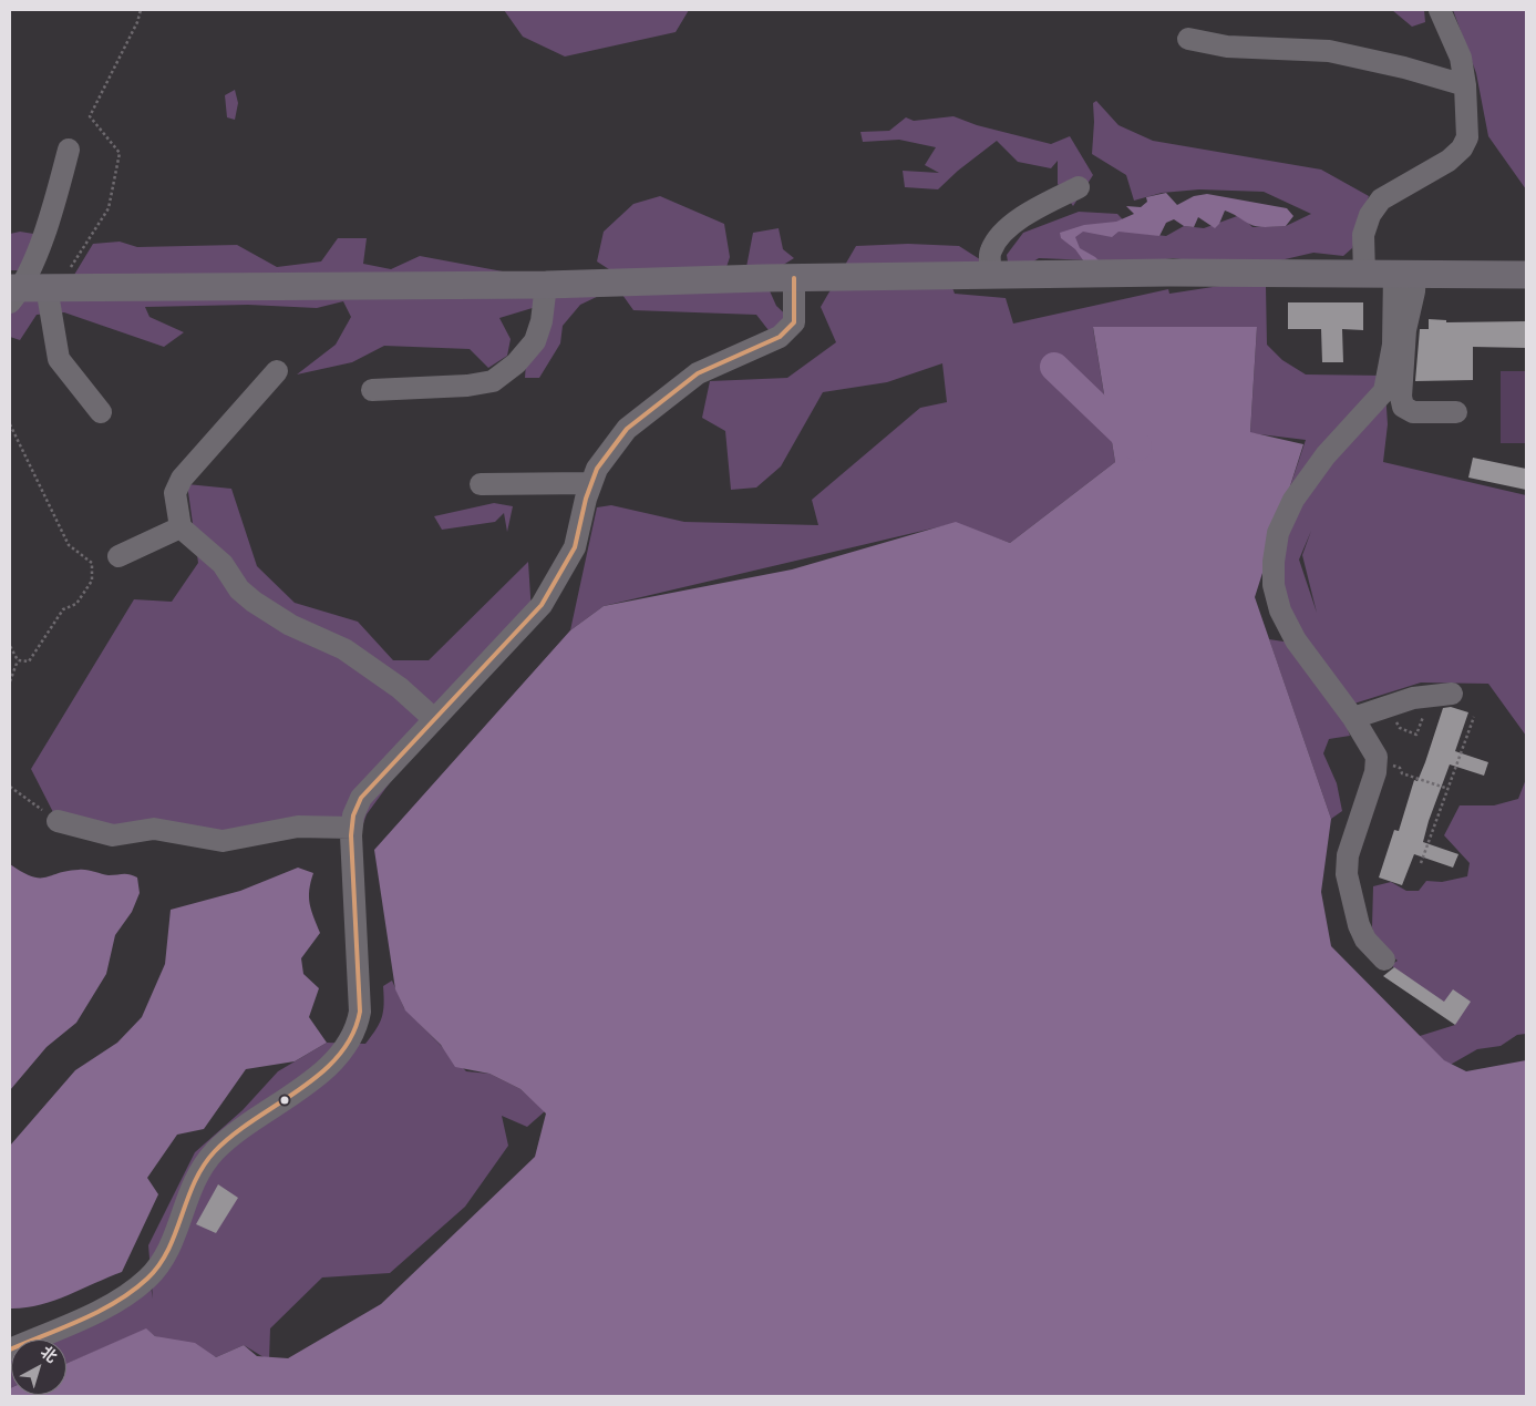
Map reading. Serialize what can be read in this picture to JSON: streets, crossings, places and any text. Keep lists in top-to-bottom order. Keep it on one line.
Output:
{"north":"top right"}
